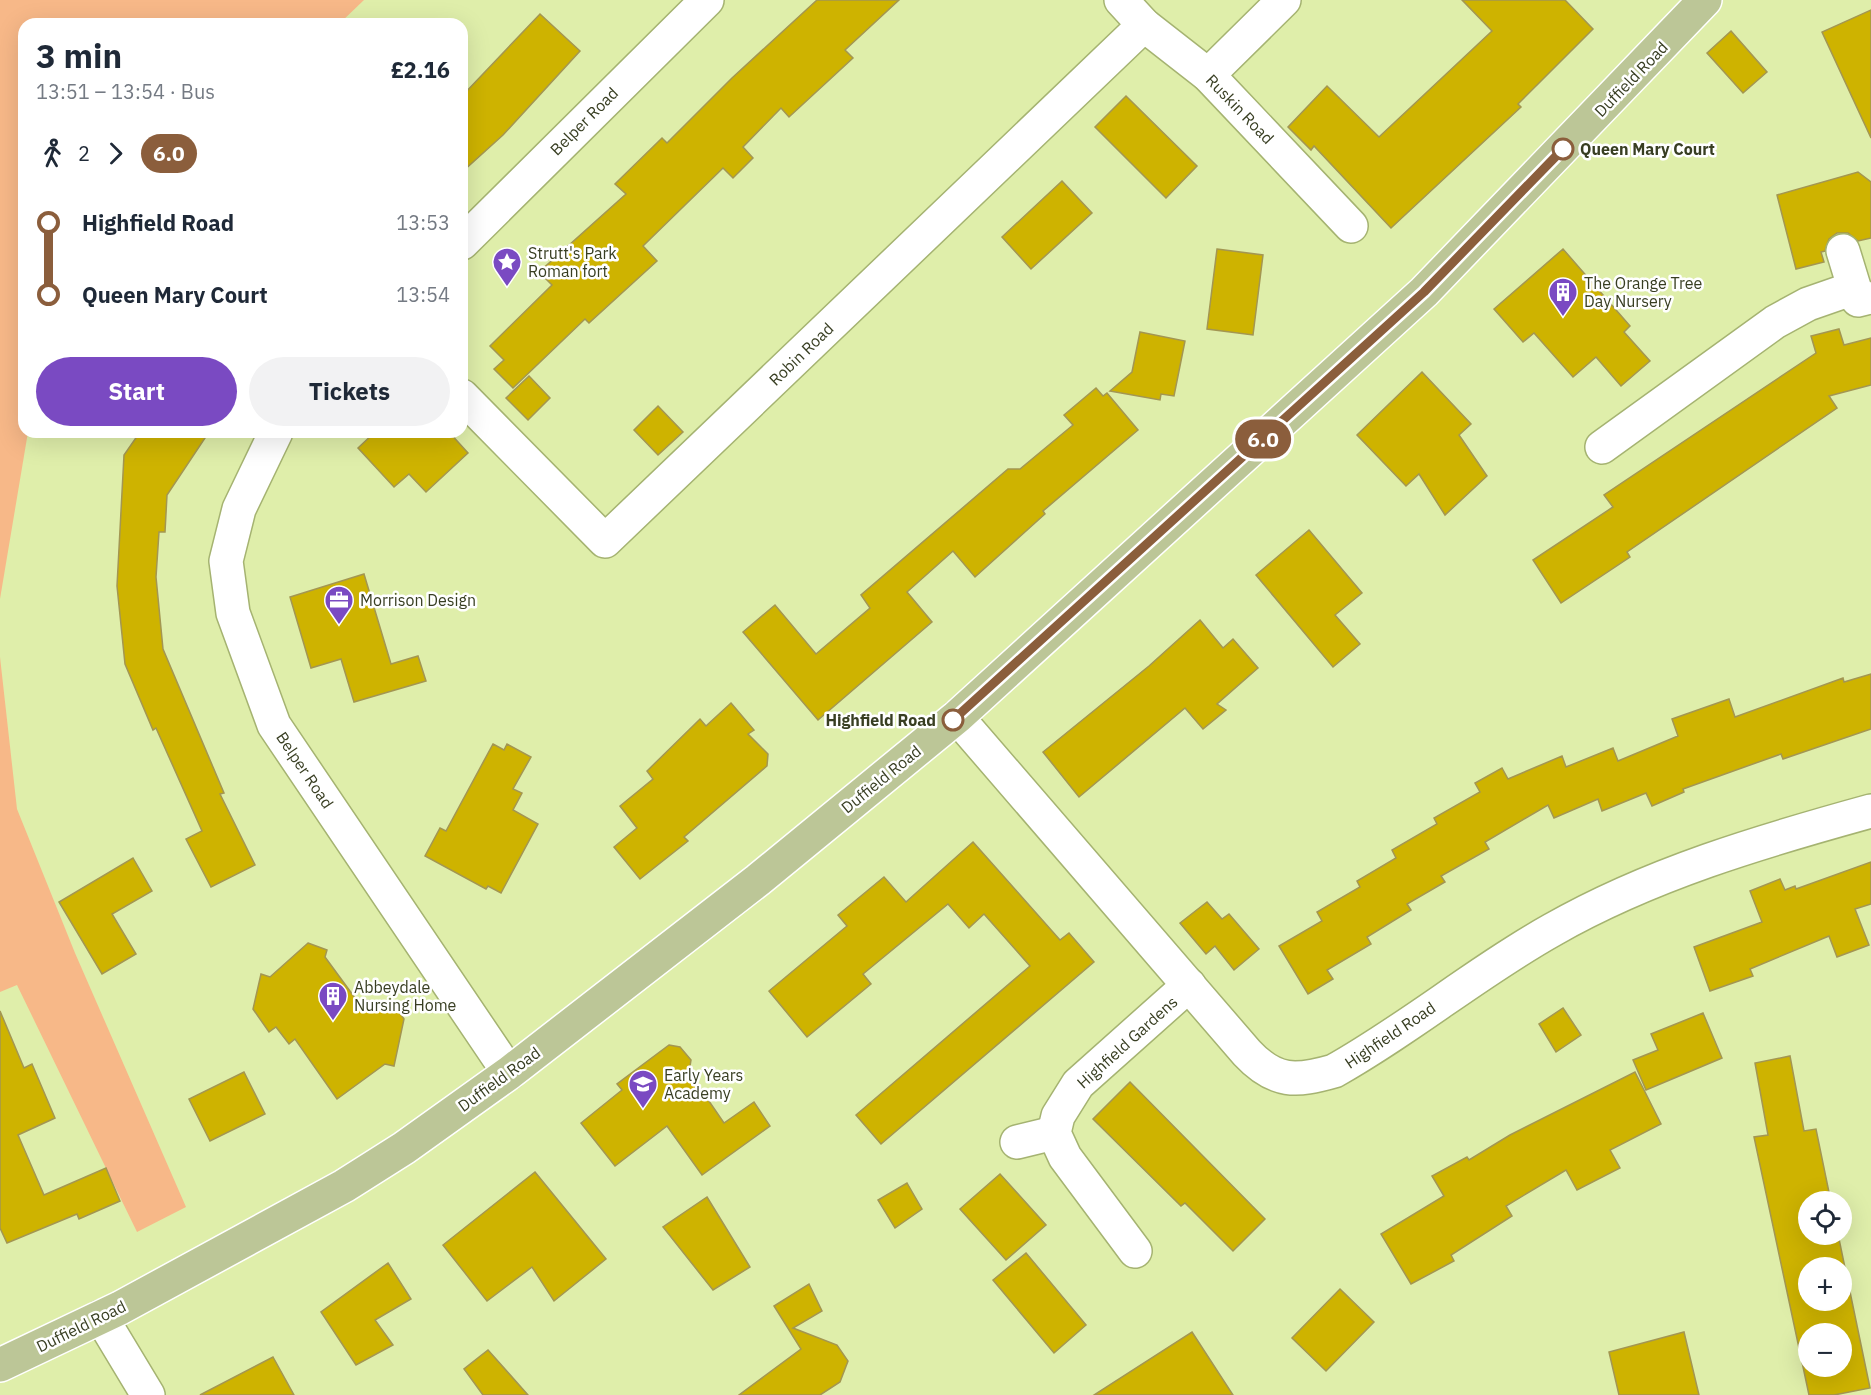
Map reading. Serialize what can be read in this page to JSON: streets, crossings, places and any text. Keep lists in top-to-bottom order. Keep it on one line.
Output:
{"streets":{"main road":["Duffield Road"],"street":["Ruskin Road","Belper Road","Robin Road","Highfield Road","Highfield Gardens"]},"crossings":[["Duffield Road","Belper Road"],["Duffield Road","Highfield Road"],["Ruskin Road","Robin Road"],["Highfield Road","Highfield Gardens"]],"places":{"other":["Queen Mary Court","Highfield Road"],"place":["Strutt's Park Roman fort"],"building":["The Orange Tree Day Nursery","Abbeydale Nursing Home"],"office":["Morrison Design"],"school or university":["Early Years Academy"]},"lines":["bus line 6.0"],"page":{"on_map":"6.0","heading":["3 min","13:51 – 13:54 · Bus","£2.16"],"legs":["2","6.0"],"list":[{"name":"Highfield Road","value":"13:53"},{"name":"Queen Mary Court","value":"13:54"}],"buttons":["Start","Tickets"],"map_buttons":["+","−"]}}
